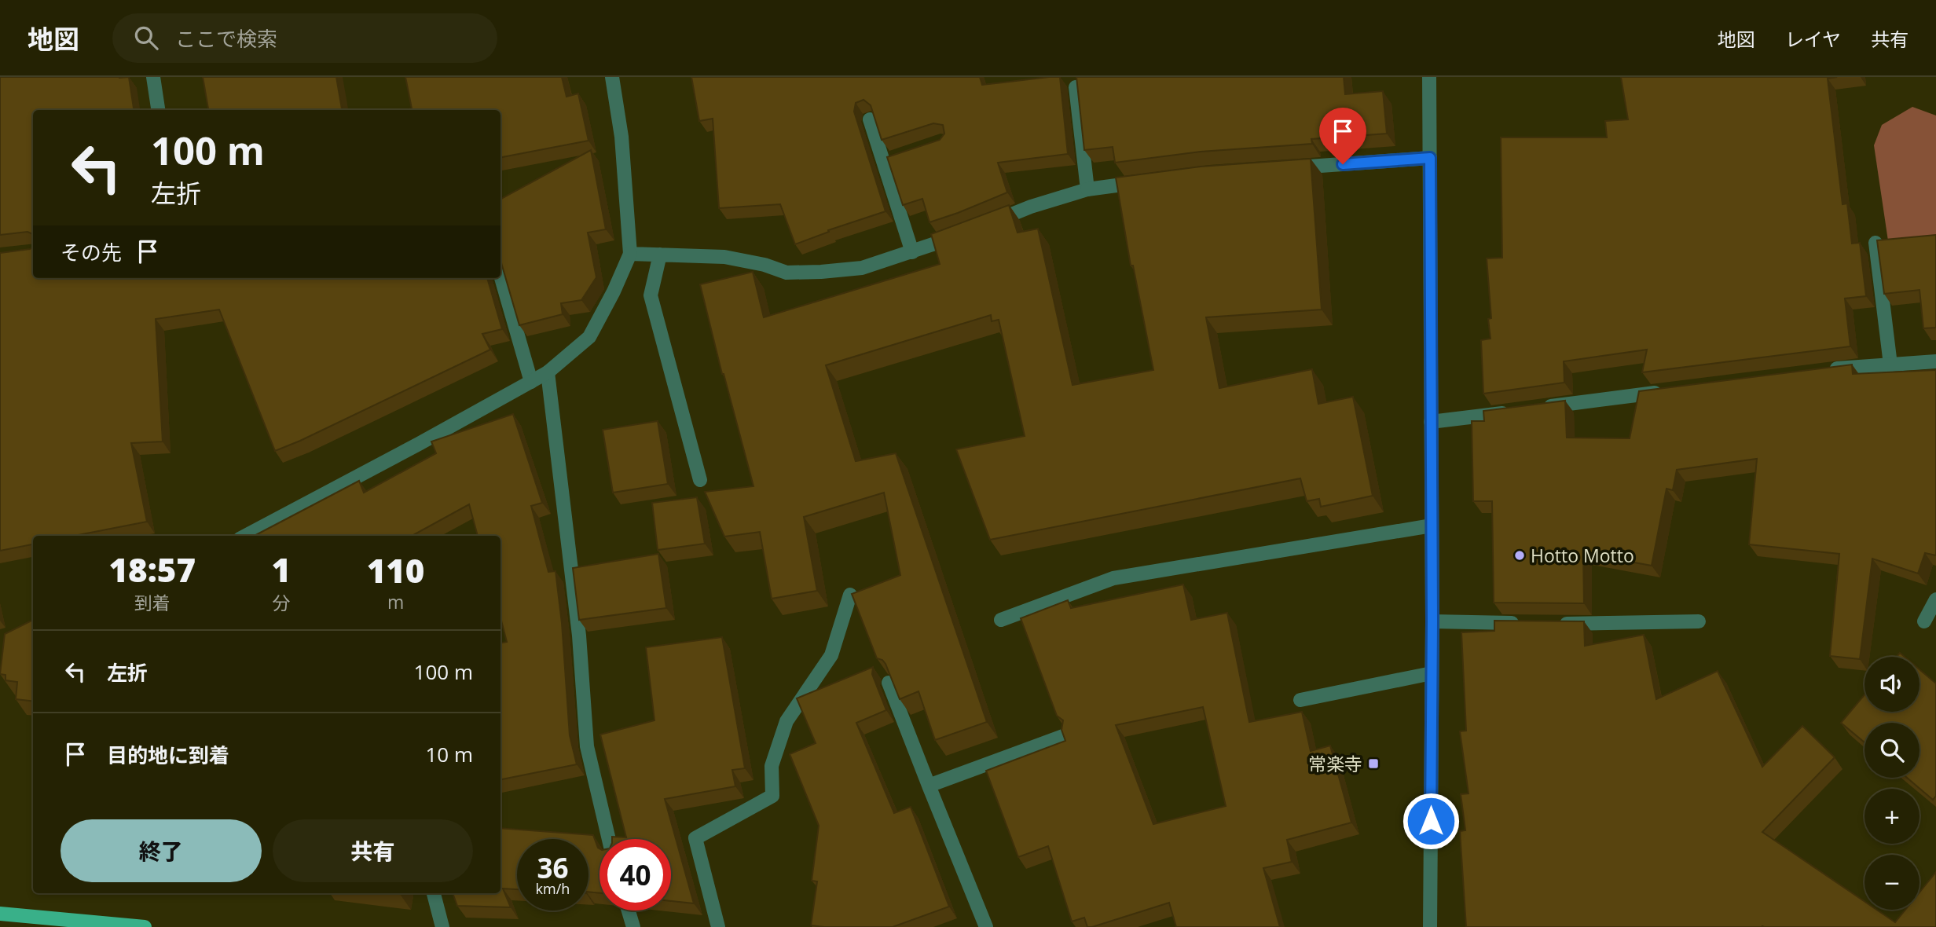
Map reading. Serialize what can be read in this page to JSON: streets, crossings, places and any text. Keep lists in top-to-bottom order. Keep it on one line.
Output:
{"places":{"other":["Hotto Motto"],"transit":["常楽寺"]},"page":{"header":"地図","search":"ここで検索","nav":["地図","レイヤ","共有"],"turn":["100 m","左折"],"then":"その先","eta":["18:57","到着","1","分","110","m"],"list":[{"name":"左折","value":"100 m"},{"name":"目的地に到着","value":"10 m"}],"map_buttons":["+","−"],"buttons":["終了","共有"],"speed":"36 km/h","limit":"40"}}
